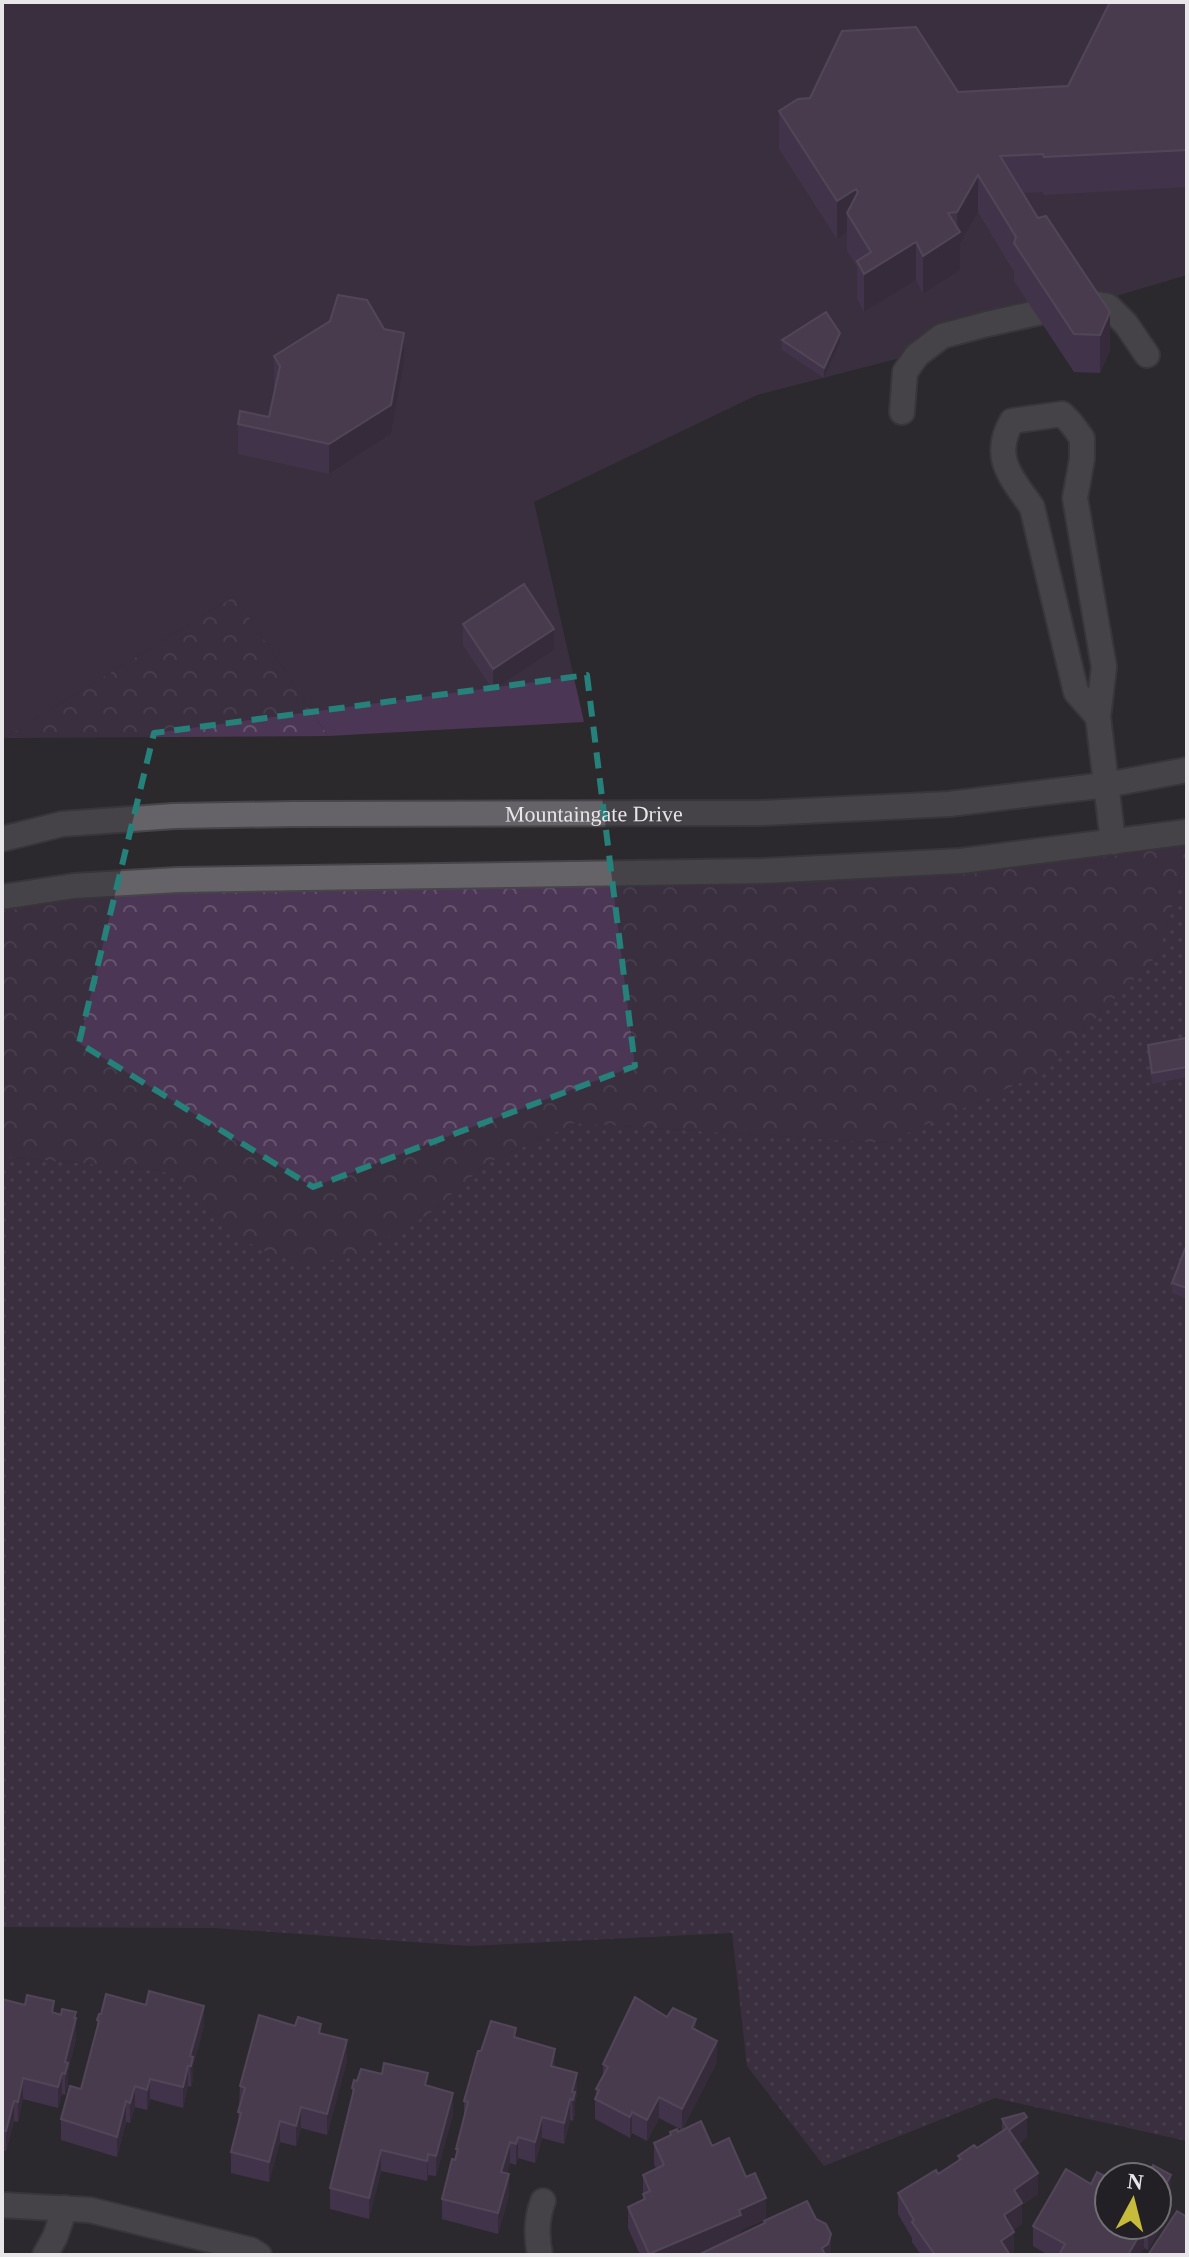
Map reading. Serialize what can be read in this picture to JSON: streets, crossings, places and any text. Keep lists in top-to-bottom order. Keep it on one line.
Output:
{"streets":{"street":["Mountaingate Drive"]},"north":"top"}
